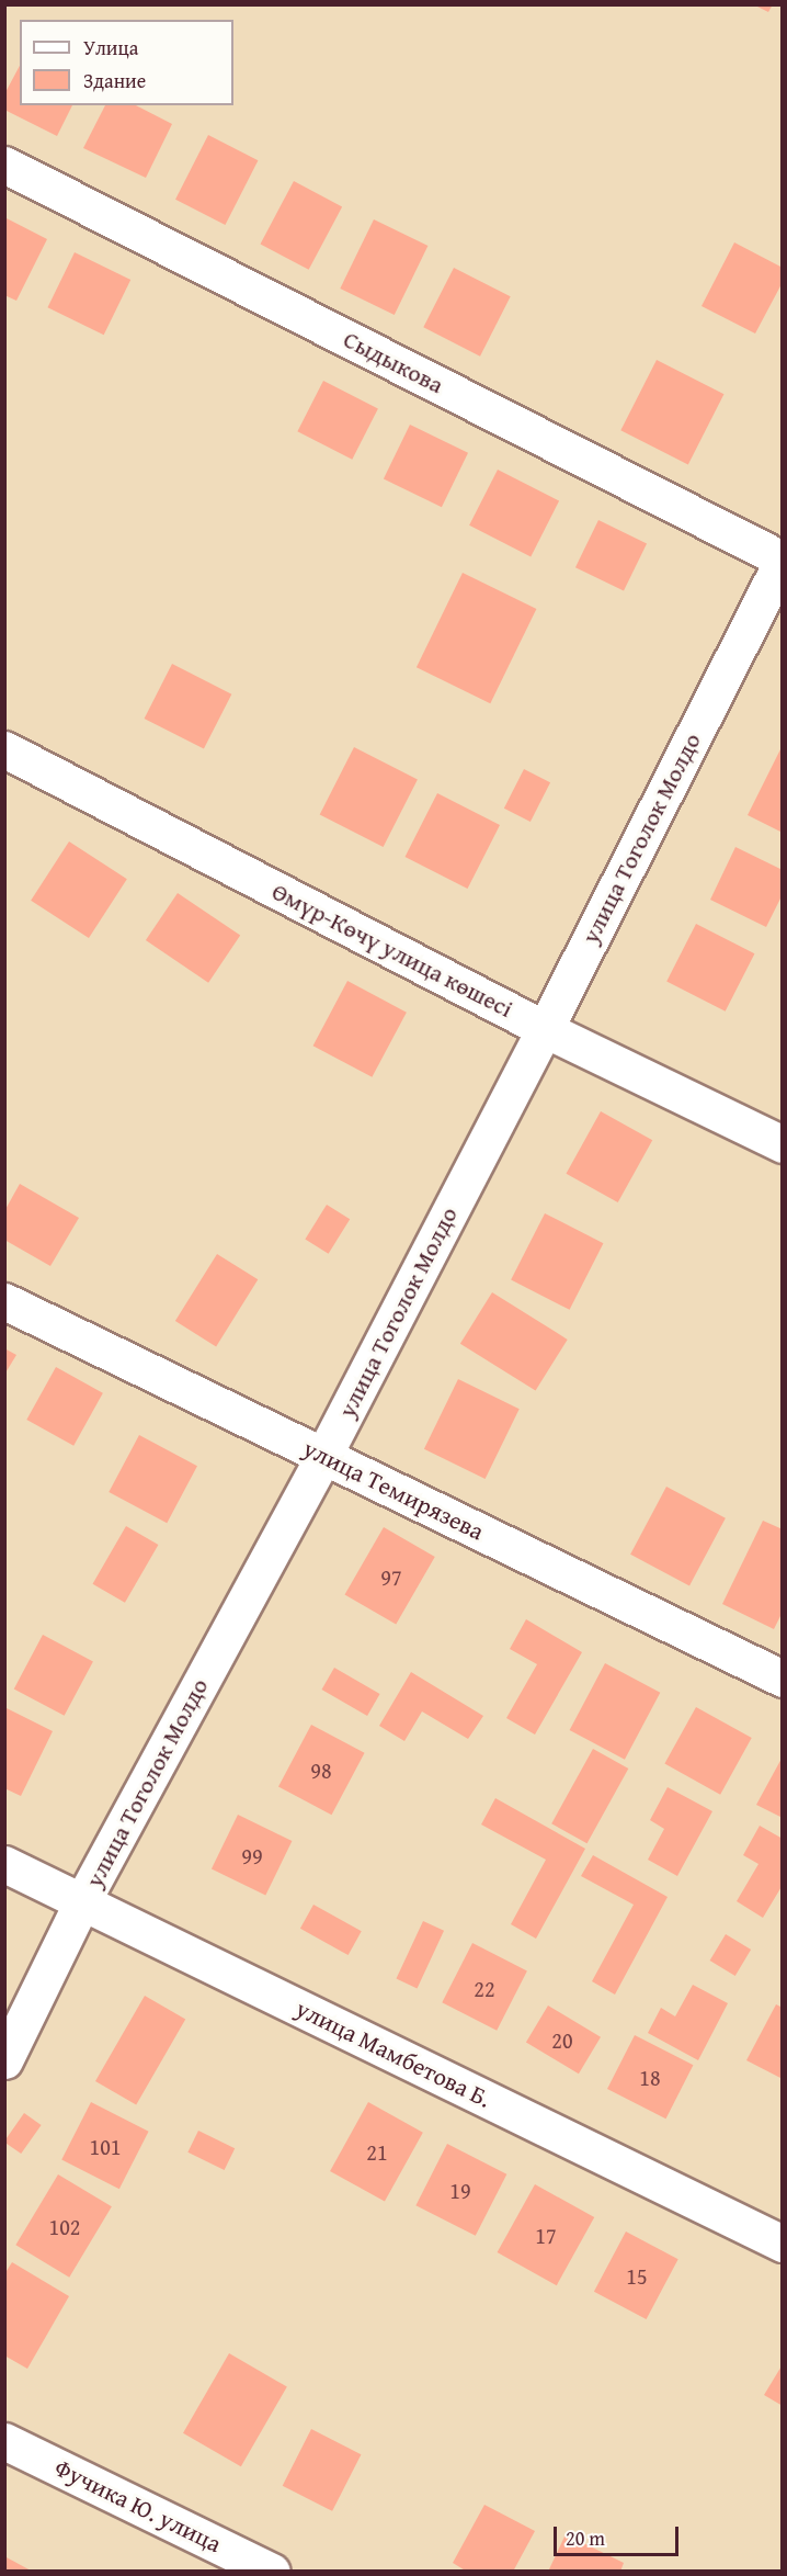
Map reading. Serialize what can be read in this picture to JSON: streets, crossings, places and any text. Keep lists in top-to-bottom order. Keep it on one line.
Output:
{"streets":{"street":["Сыдыкова","улица Тоголок Молдо","Өмүр-Көчү улица көшесі","улица Темирязева","улица Мамбетова Б.","Фучика Ю. улица"]},"crossings":[["Сыдыкова","улица Тоголок Молдо"],["улица Тоголок Молдо","Өмүр-Көчү улица көшесі"],["улица Тоголок Молдо","улица Темирязева"],["улица Тоголок Молдо","улица Мамбетова Б."]],"house_numbers":["97","98","99","22","20","18","101","21","19","102","17","15"],"legend":["Улица","Здание"],"scale_bar":"20 m"}
